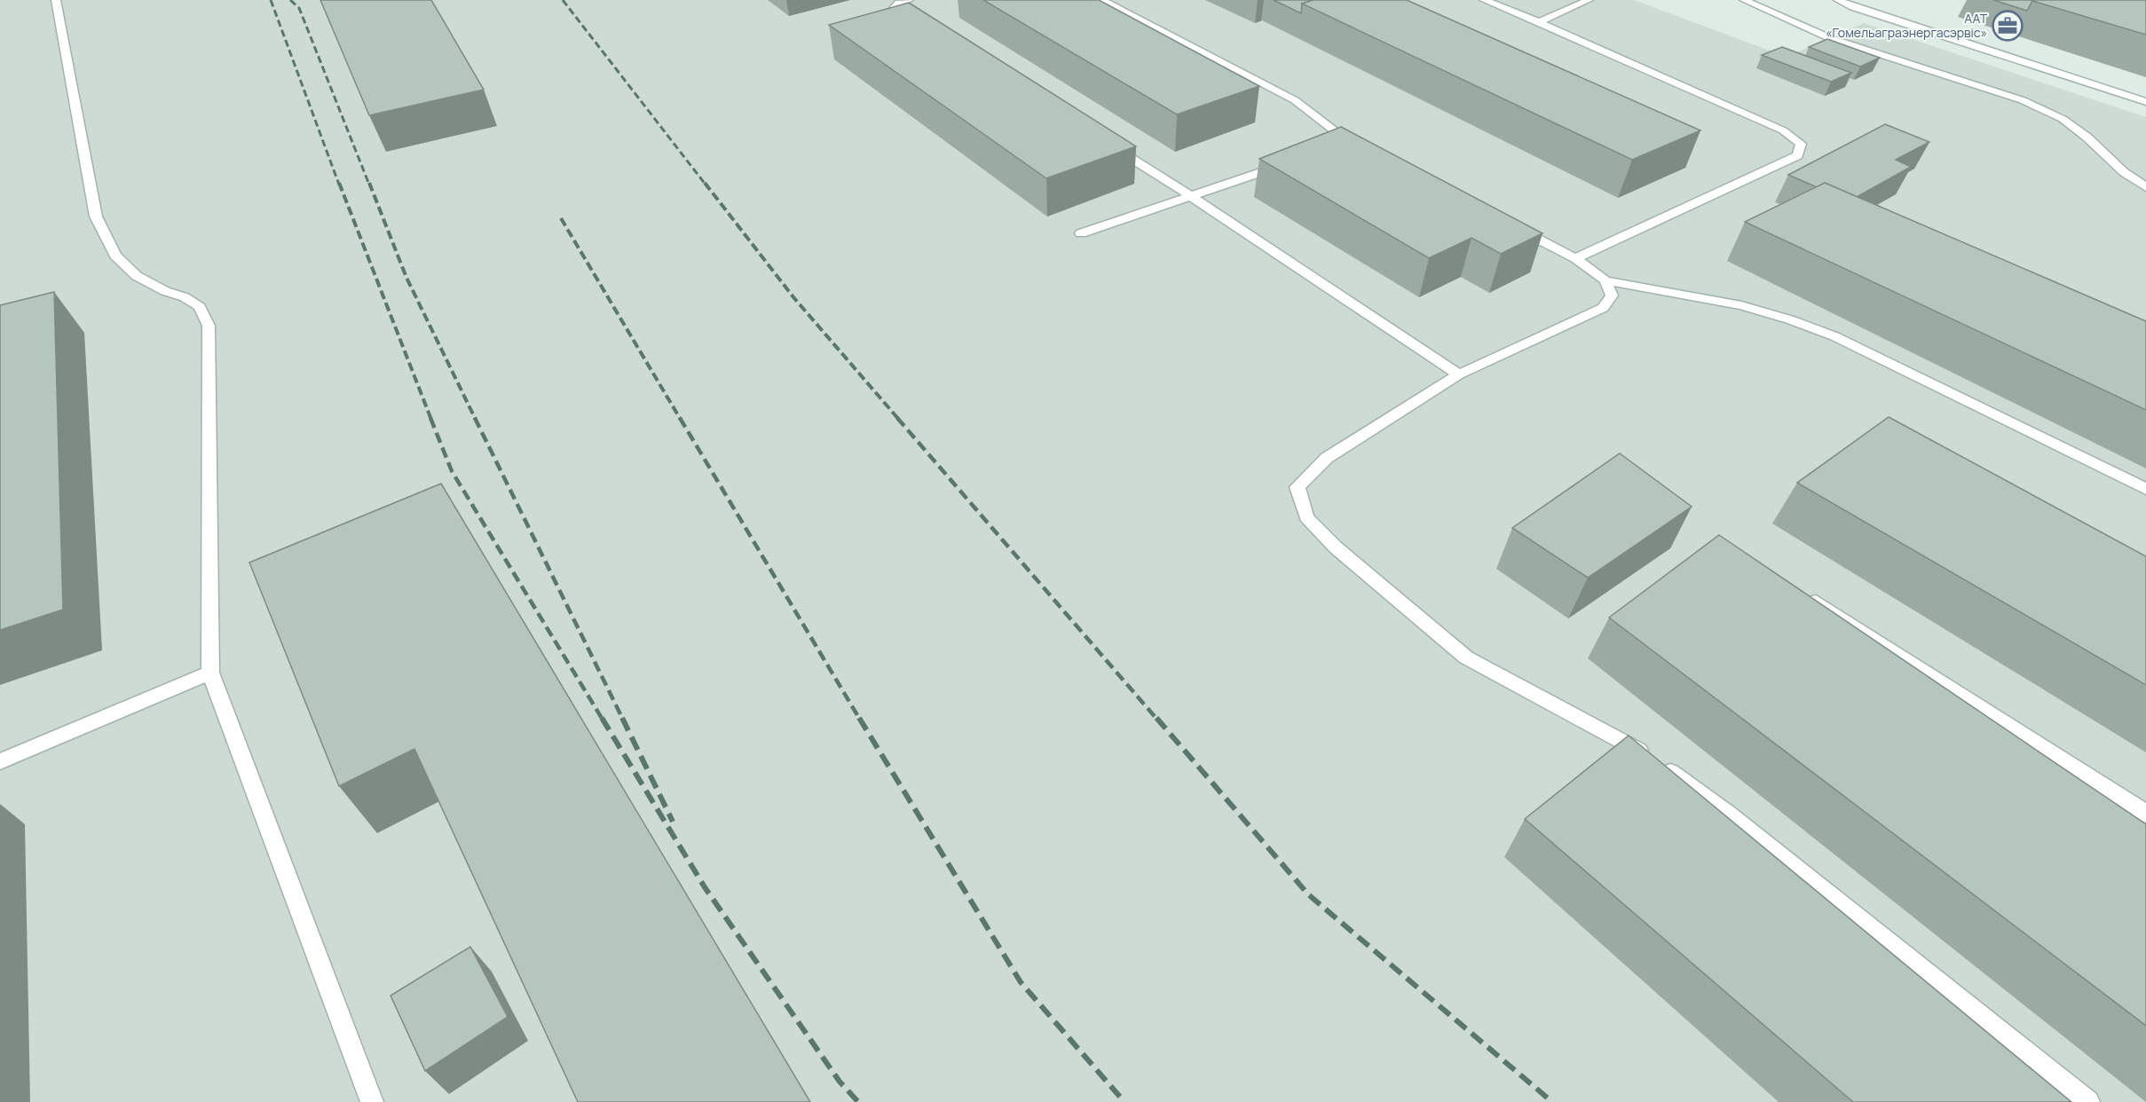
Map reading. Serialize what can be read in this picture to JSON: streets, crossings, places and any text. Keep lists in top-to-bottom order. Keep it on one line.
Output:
{"places":{"office":["ААТ «Гомельаграэнергасэрвіс»"]}}
